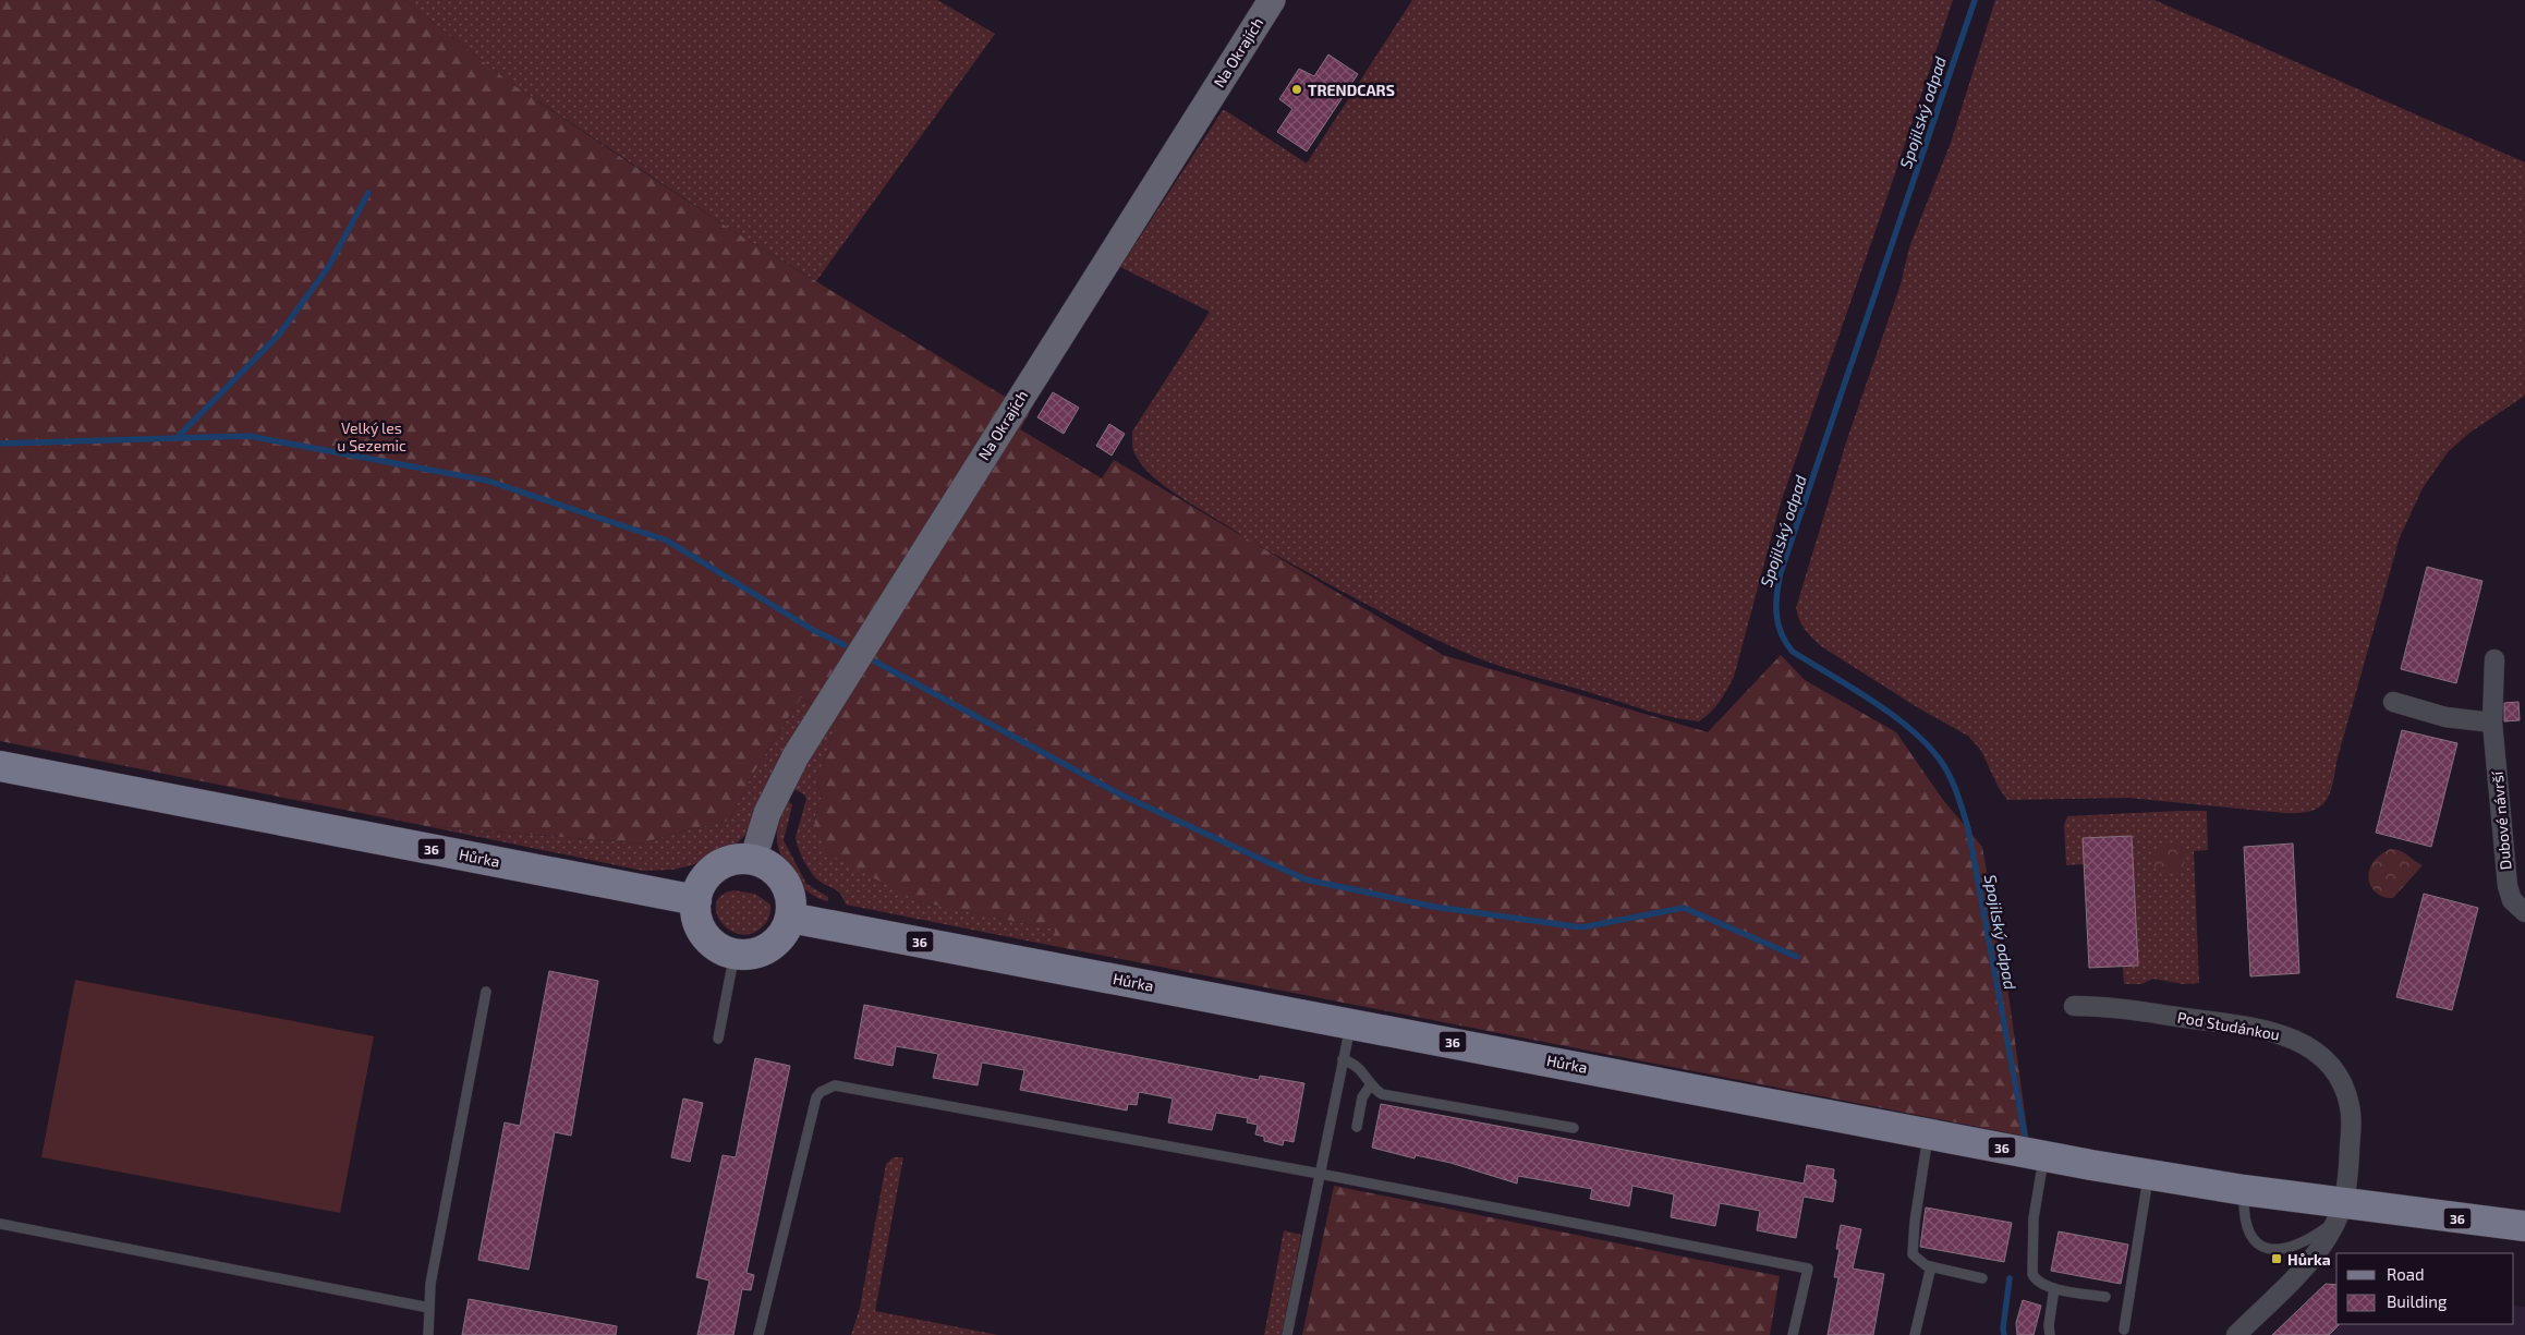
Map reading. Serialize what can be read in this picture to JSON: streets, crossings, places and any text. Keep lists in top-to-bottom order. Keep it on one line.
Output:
{"streets":{"main road":["36","Hůrka"],"street":["Na Okrajích","Dubové návrší","Pod Studánkou"]},"crossings":[["Na Okrajích","Hůrka"],["Hůrka","Pod Studánkou"]],"water":["Spojilský odpad"],"parks":["Velký les u Sezemic"],"places":{"other":["TRENDCARS"],"transit":["Hůrka"]},"legend":["Road","Building"]}
